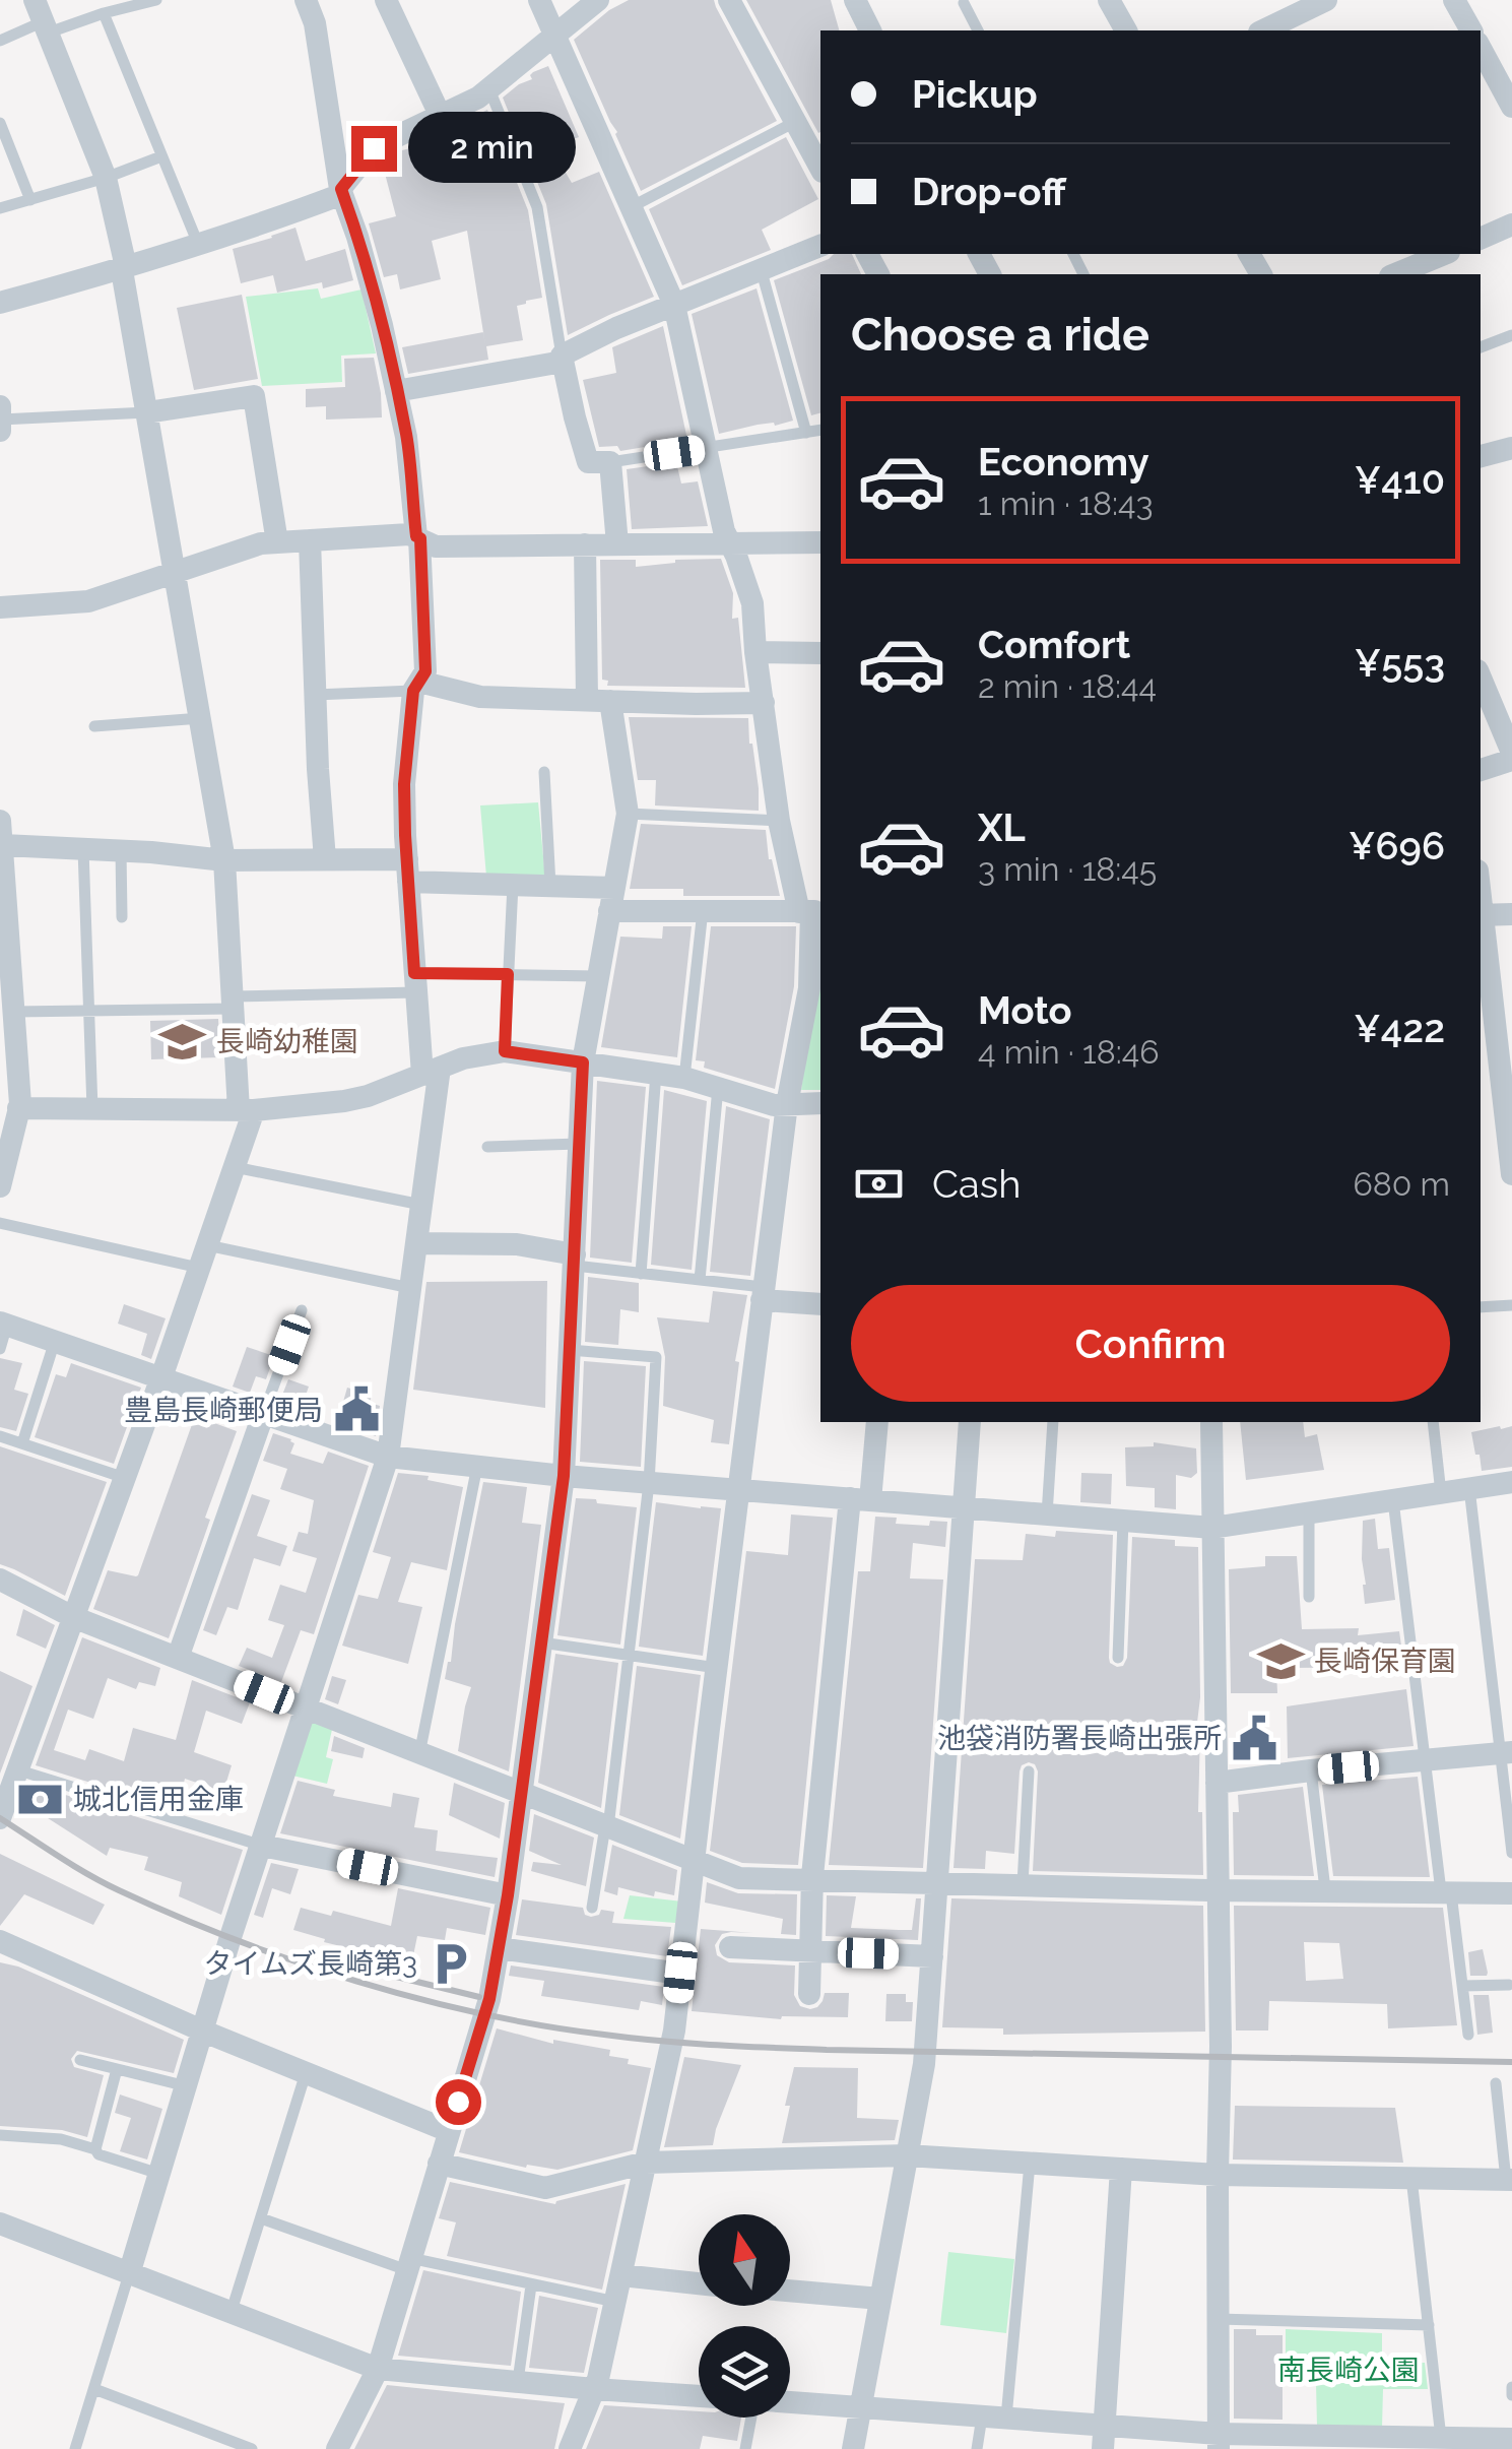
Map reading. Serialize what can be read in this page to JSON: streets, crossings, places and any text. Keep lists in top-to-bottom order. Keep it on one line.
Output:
{"parks":["南長崎公園"],"places":{"school or university":["長崎幼稚園","長崎保育園"],"public building":["豊島長崎郵便局","池袋消防署長崎出張所"],"bank":["城北信用金庫"],"parking":["タイムズ長崎第3"]},"north":"top","page":{"banner":["Pickup","Drop-off"],"bubble":"2 min","heading":"Choose a ride","list":[{"name":"Economy","note":"1 min · 18:43","value":"¥410"},{"name":"Comfort","note":"2 min · 18:44","value":"¥553"},{"name":"XL","note":"3 min · 18:45","value":"¥696"},{"name":"Moto","note":"4 min · 18:46","value":"¥422"}],"pay":["Cash","680 m"],"buttons":"Confirm"}}
